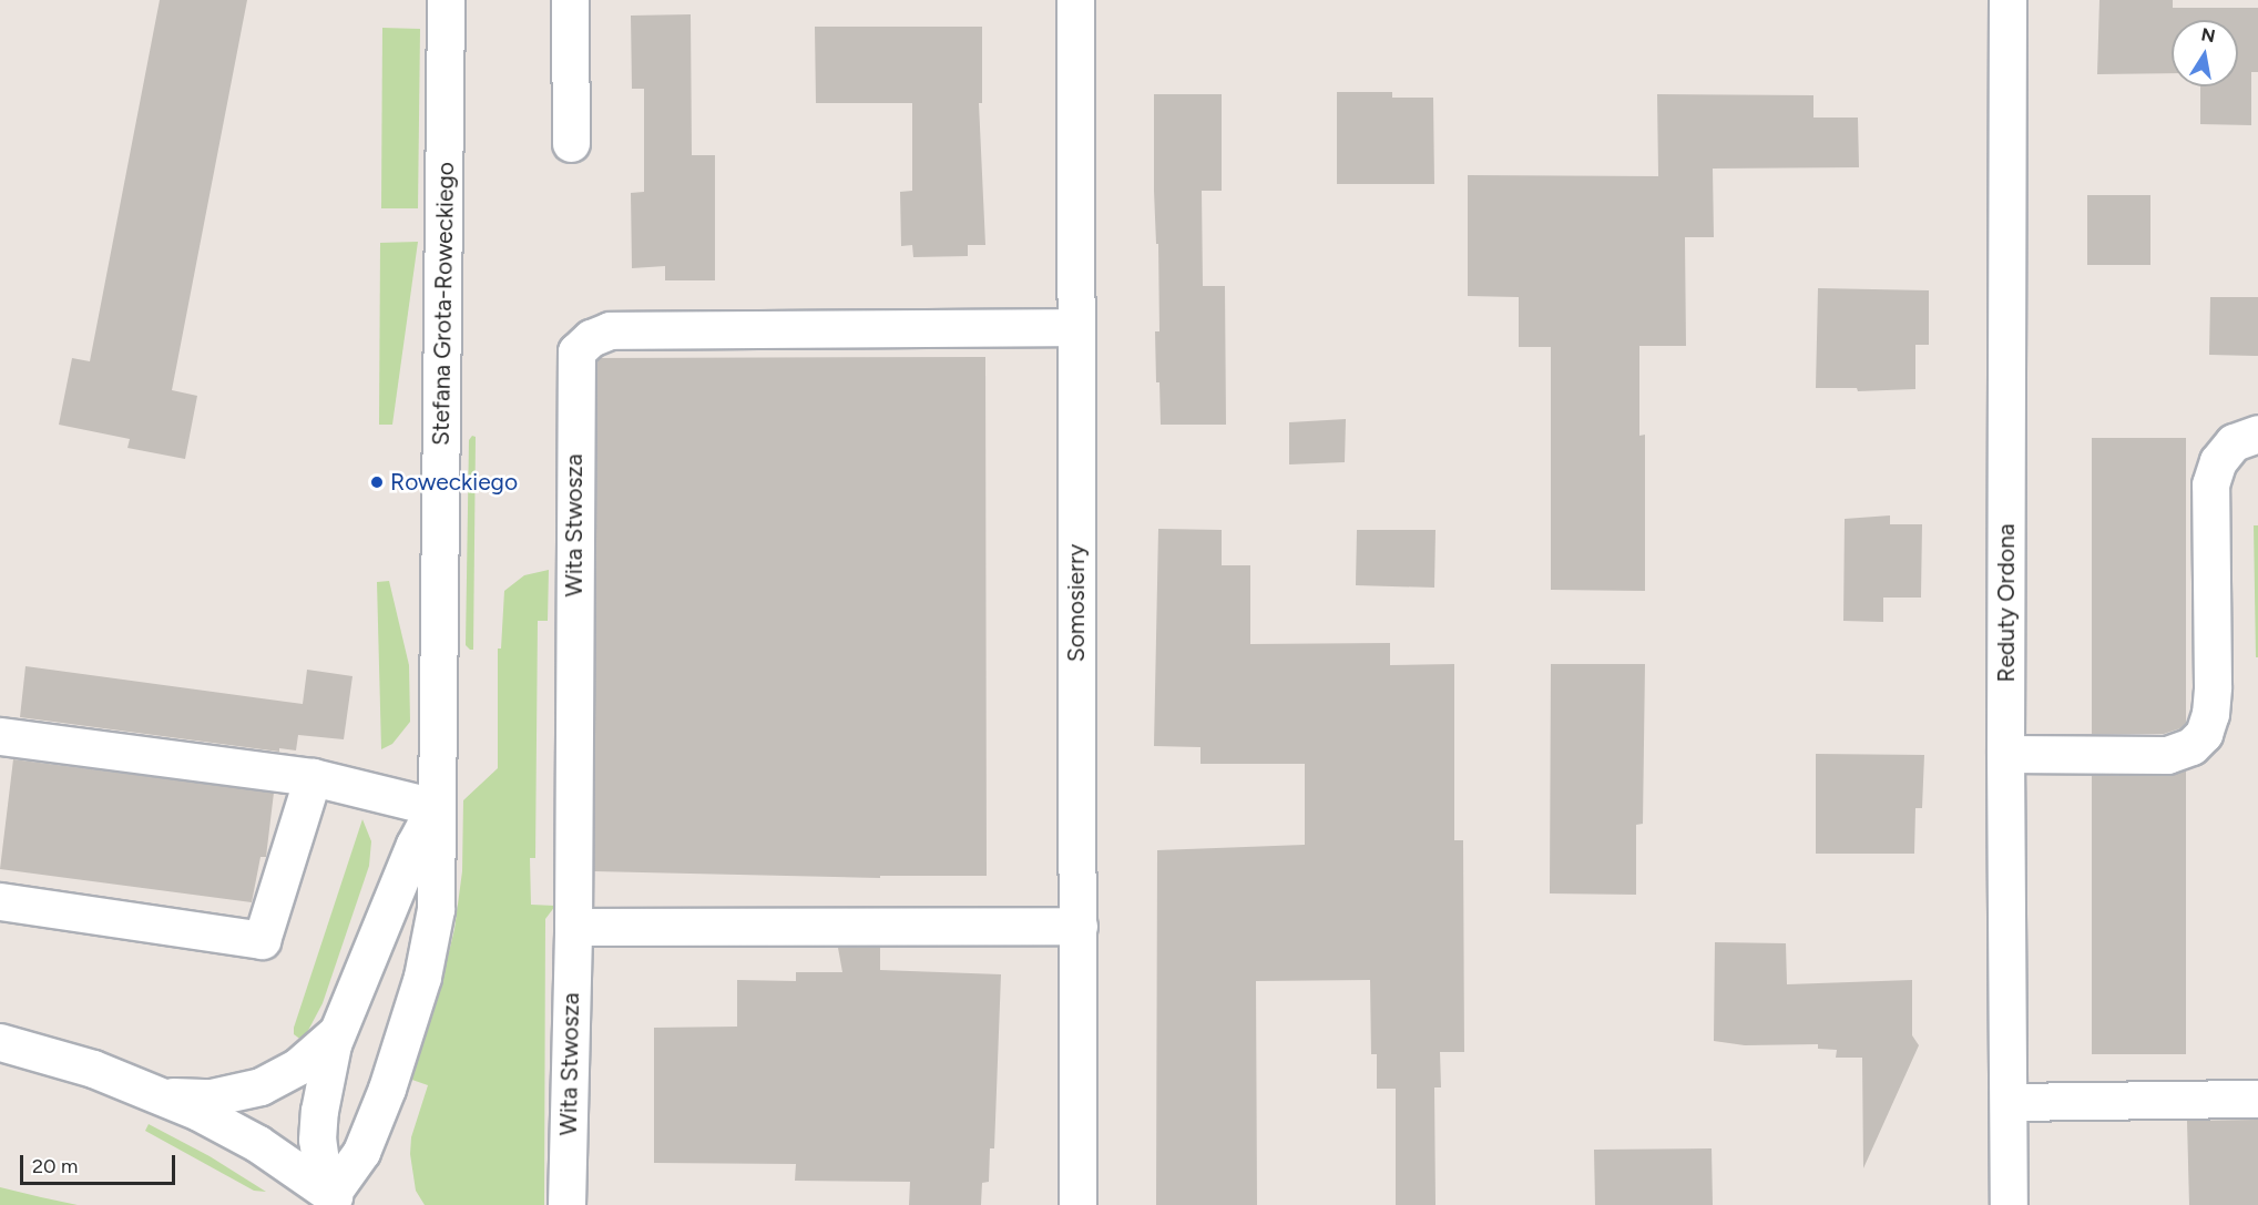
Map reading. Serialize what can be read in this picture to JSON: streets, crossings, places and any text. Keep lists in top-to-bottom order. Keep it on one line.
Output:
{"streets":{"street":["Stefana Grota-Roweckiego","Wita Stwosza","Somosierry","Reduty Ordona"]},"crossings":[["Wita Stwosza","Somosierry"]],"places":["Roweckiego"],"scale_bar":"20 m","north":"top"}
